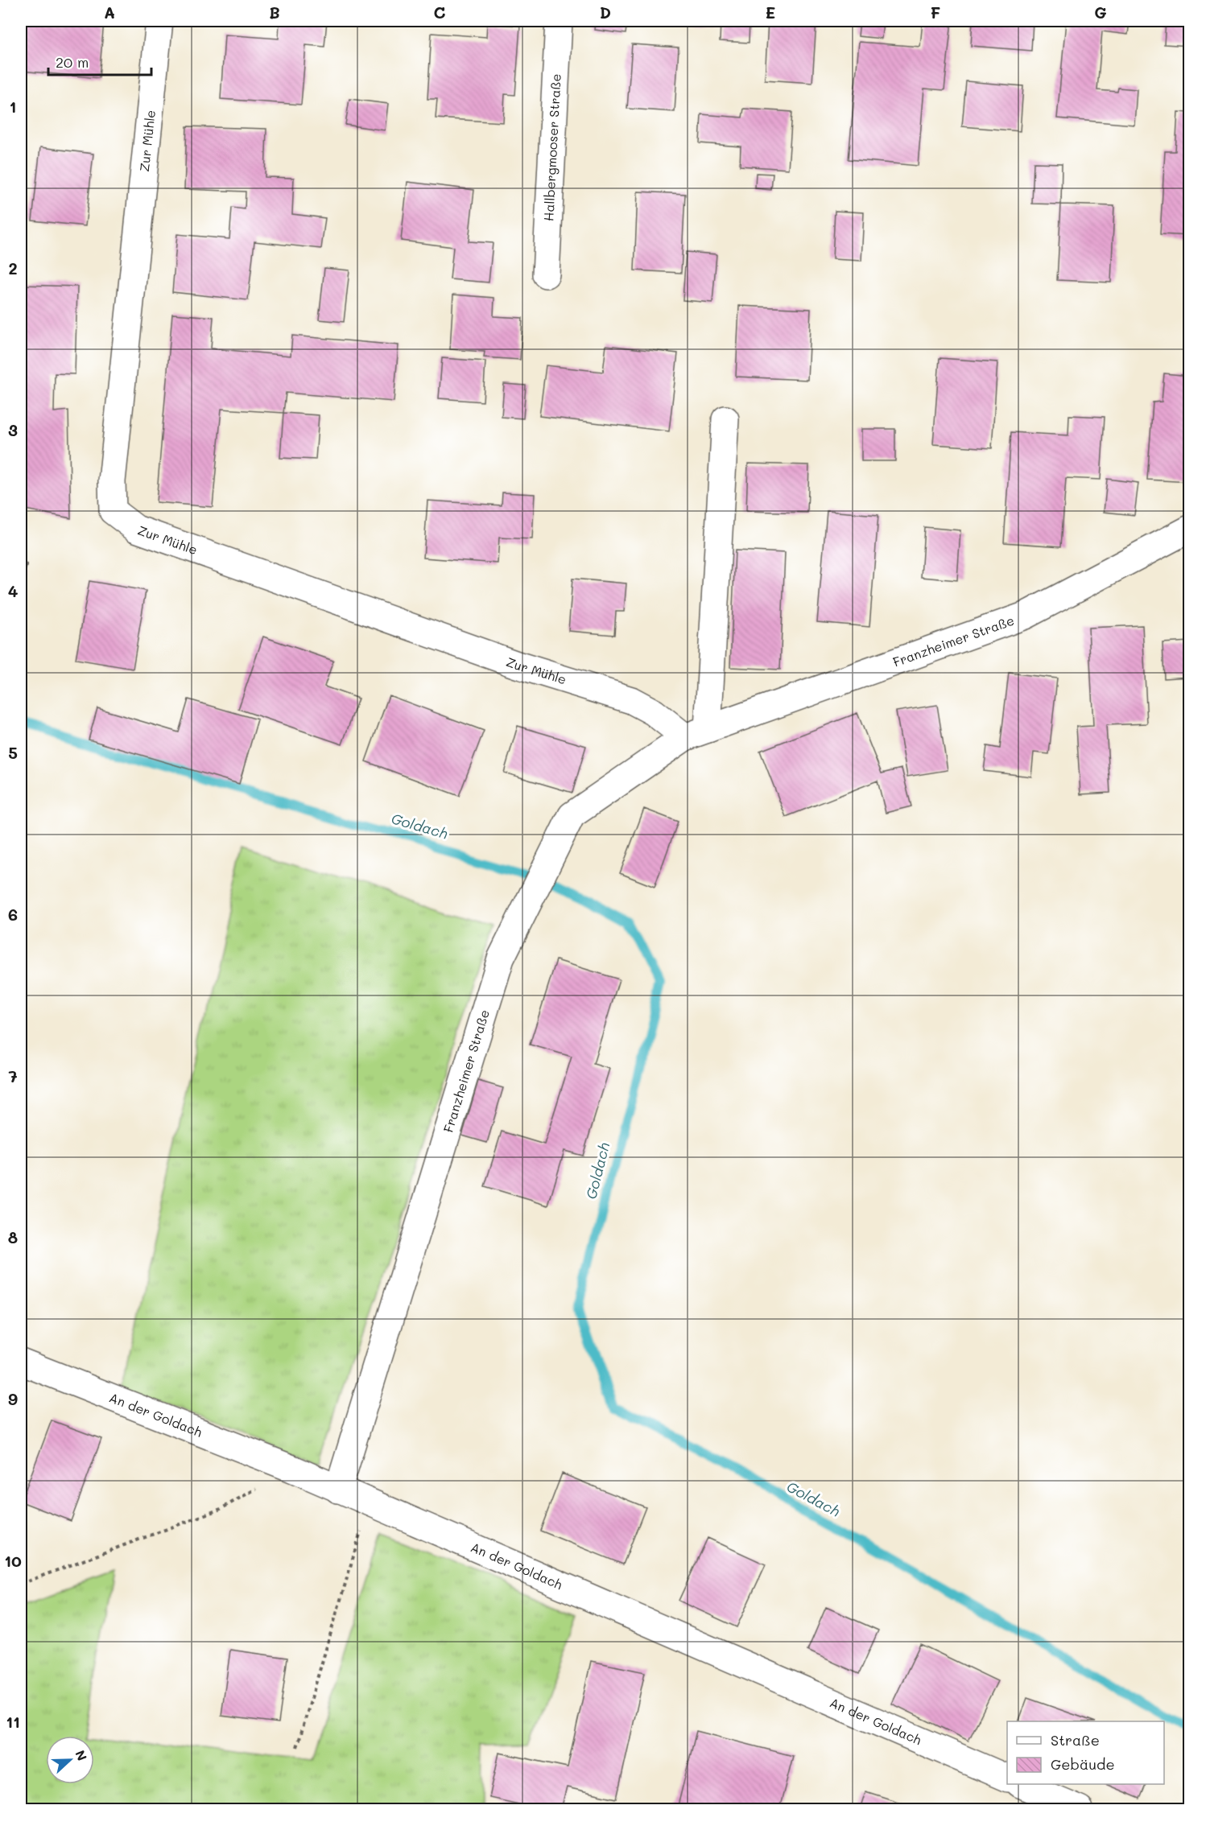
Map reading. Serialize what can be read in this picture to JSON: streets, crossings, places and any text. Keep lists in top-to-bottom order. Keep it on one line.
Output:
{"streets":{"street":["Zur Mühle","Hallbergmooser Straße","Franzheimer Straße","An der Goldach"]},"crossings":[["Zur Mühle","Franzheimer Straße"],["Franzheimer Straße","An der Goldach"]],"water":["Goldach"],"legend":["Straße","Gebäude"],"scale_bar":"20 m","north":"right","grid":{"columns":["A","B","C","D","E","F","G"],"rows":["1","2","3","4","5","6","7","8","9","10","11"]}}
